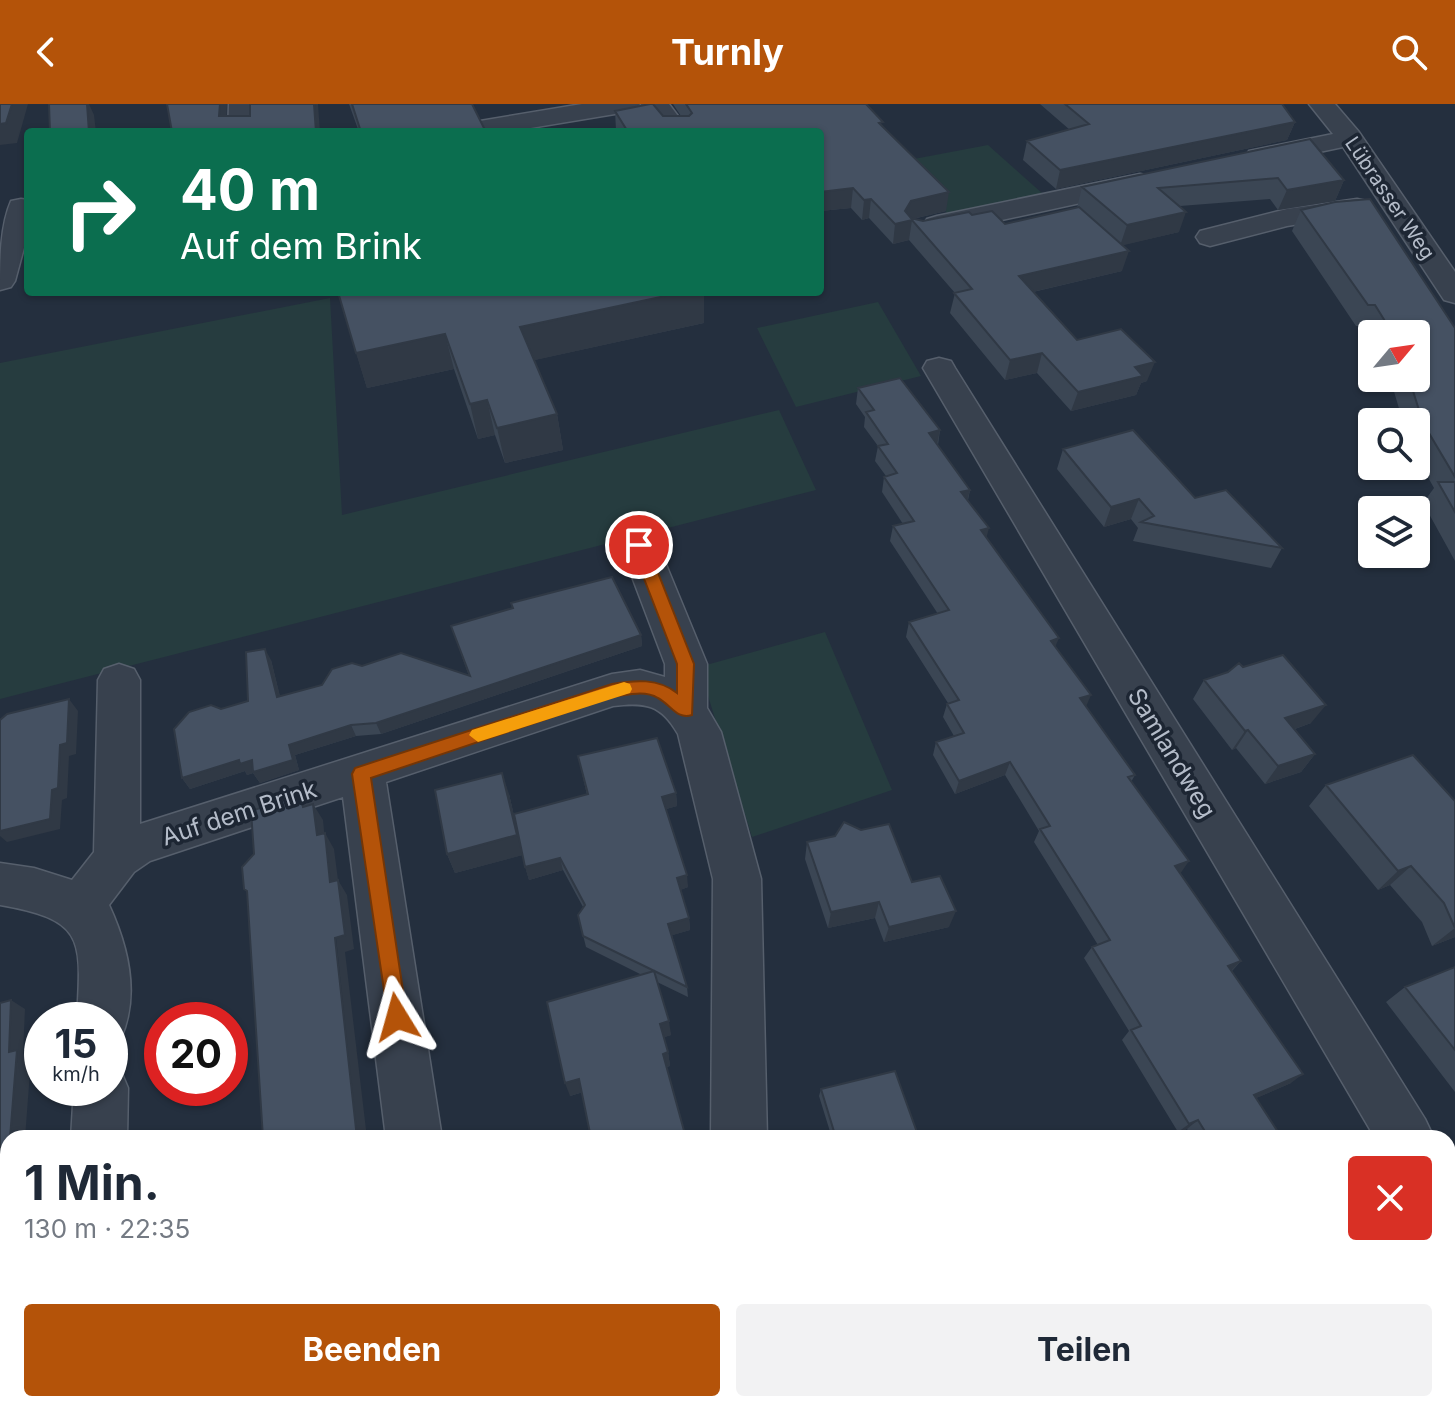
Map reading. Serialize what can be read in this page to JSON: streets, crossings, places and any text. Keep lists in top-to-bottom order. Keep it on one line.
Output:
{"streets":{"street":["Lübrasser Weg","Samlandweg","Auf dem Brink"]},"north":"top right","page":{"header":"Turnly","turn":["40 m","Auf dem Brink"],"speed":"15 km/h","limit":"20","heading":["1 Min.","130 m · 22:35"],"buttons":["Beenden","Teilen"]}}
